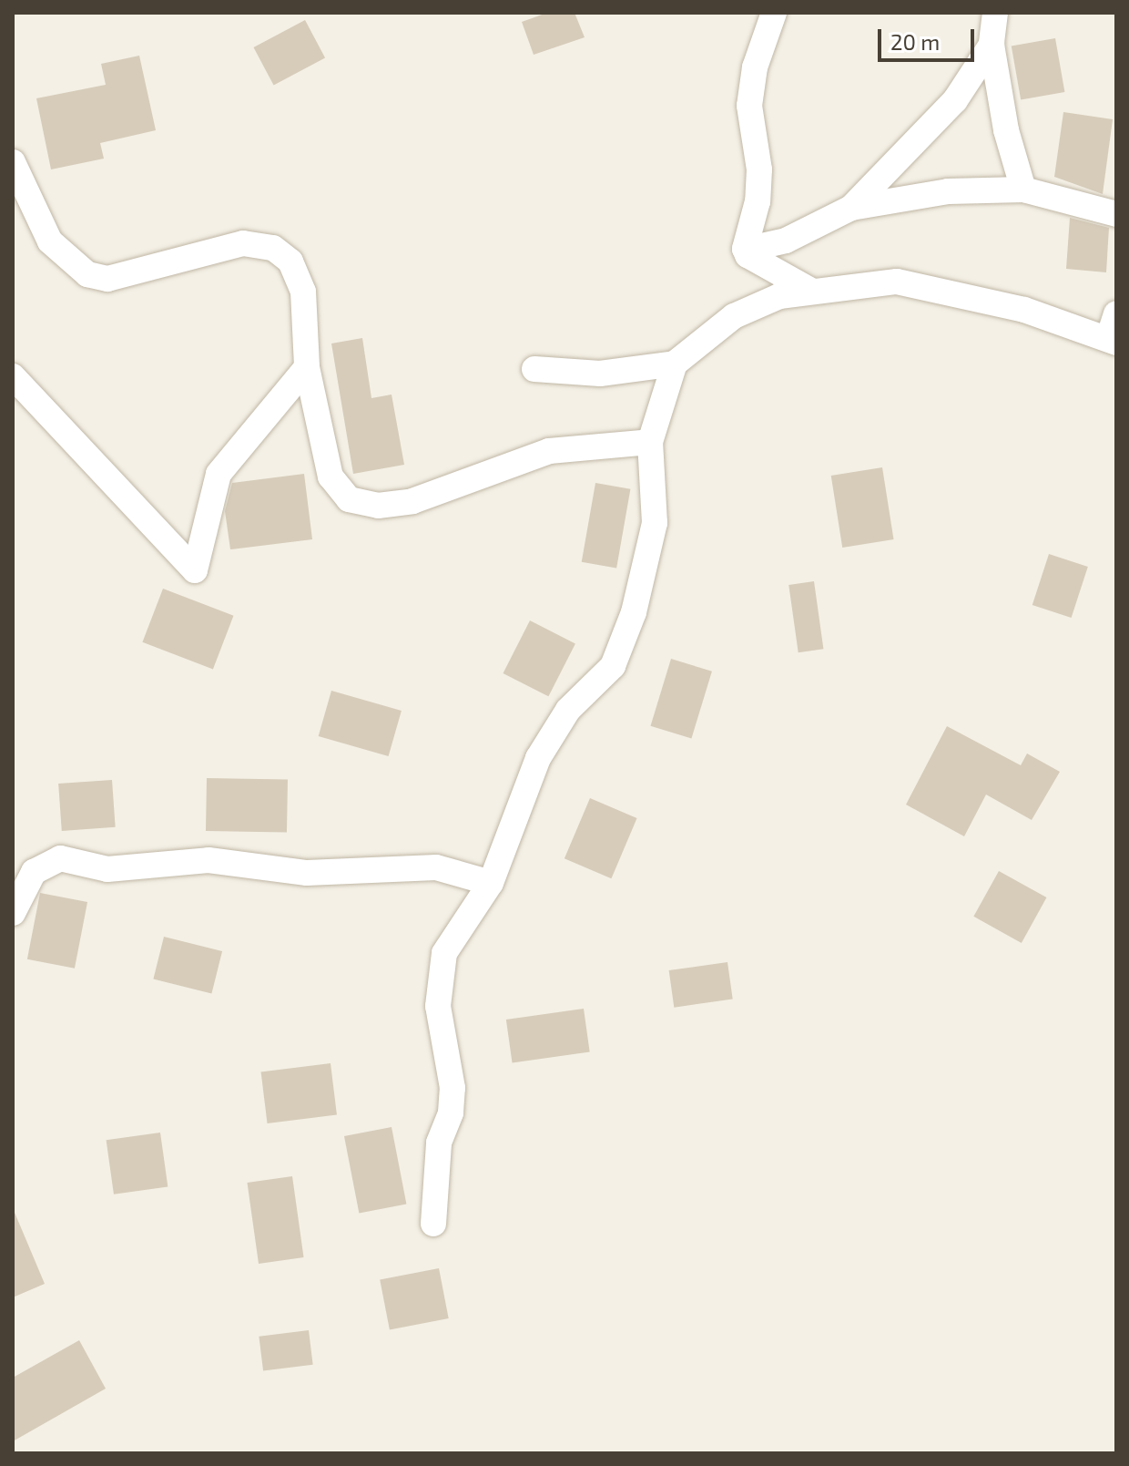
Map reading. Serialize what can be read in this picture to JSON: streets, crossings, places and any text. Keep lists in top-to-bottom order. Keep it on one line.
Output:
{"scale_bar":"20 m"}
